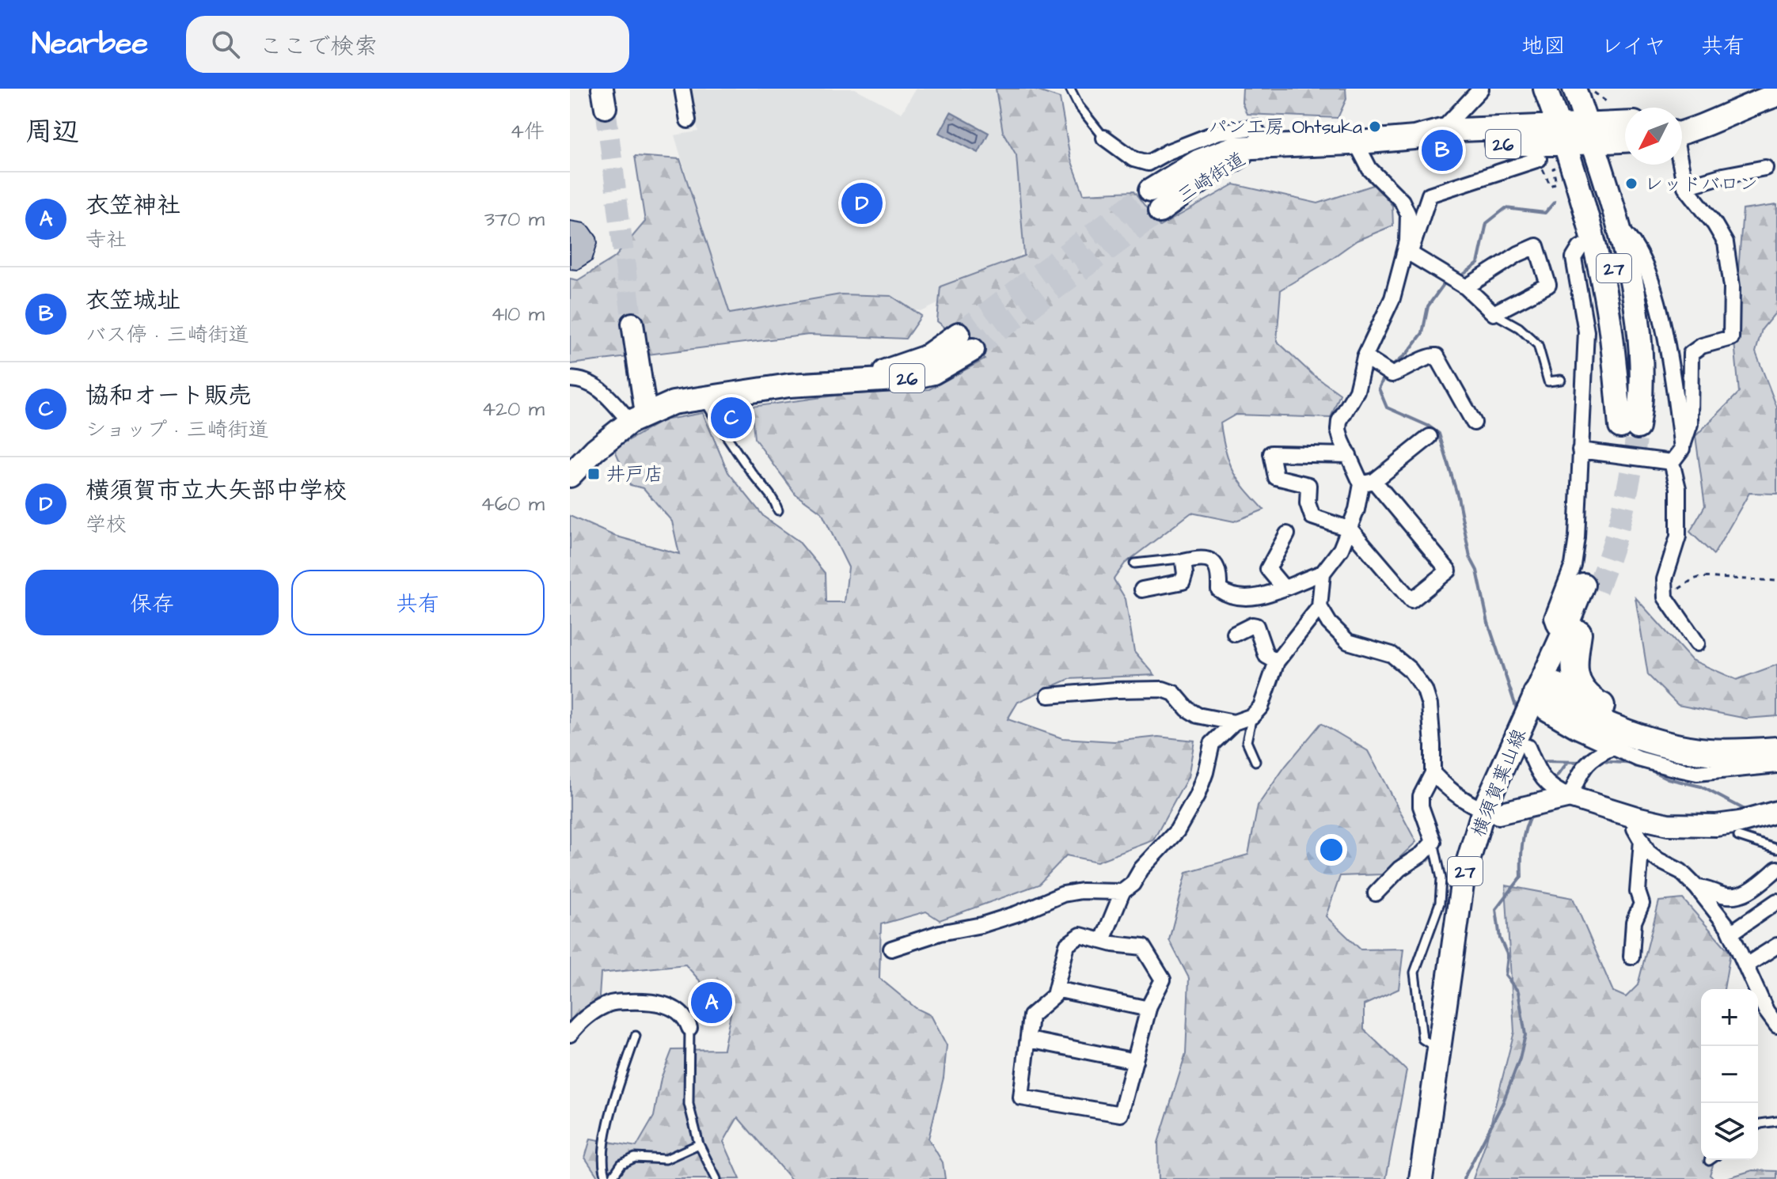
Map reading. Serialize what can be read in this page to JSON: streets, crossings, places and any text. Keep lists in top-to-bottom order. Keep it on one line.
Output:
{"streets":{"main road":["26","三崎街道","27","横須賀葉山線"]},"places":{"other":["パン工房 Ohtsuka","レッドバロン"],"transit":["井戸店"]},"north":"bottom left","page":{"header":"Nearbee","search":"ここで検索","nav":["地図","レイヤ","共有"],"heading":["周辺","4件"],"pins":["B","D","C","A"],"list":[{"mark":"A","name":"衣笠神社","note":"寺社","value":"370 m"},{"mark":"B","name":"衣笠城址","note":"バス停 · 三崎街道","value":"410 m"},{"mark":"C","name":"協和オート販売","note":"ショップ · 三崎街道","value":"420 m"},{"mark":"D","name":"横須賀市立大矢部中学校","note":"学校","value":"460 m"}],"buttons":["保存","共有"],"map_buttons":["+","−"]}}
